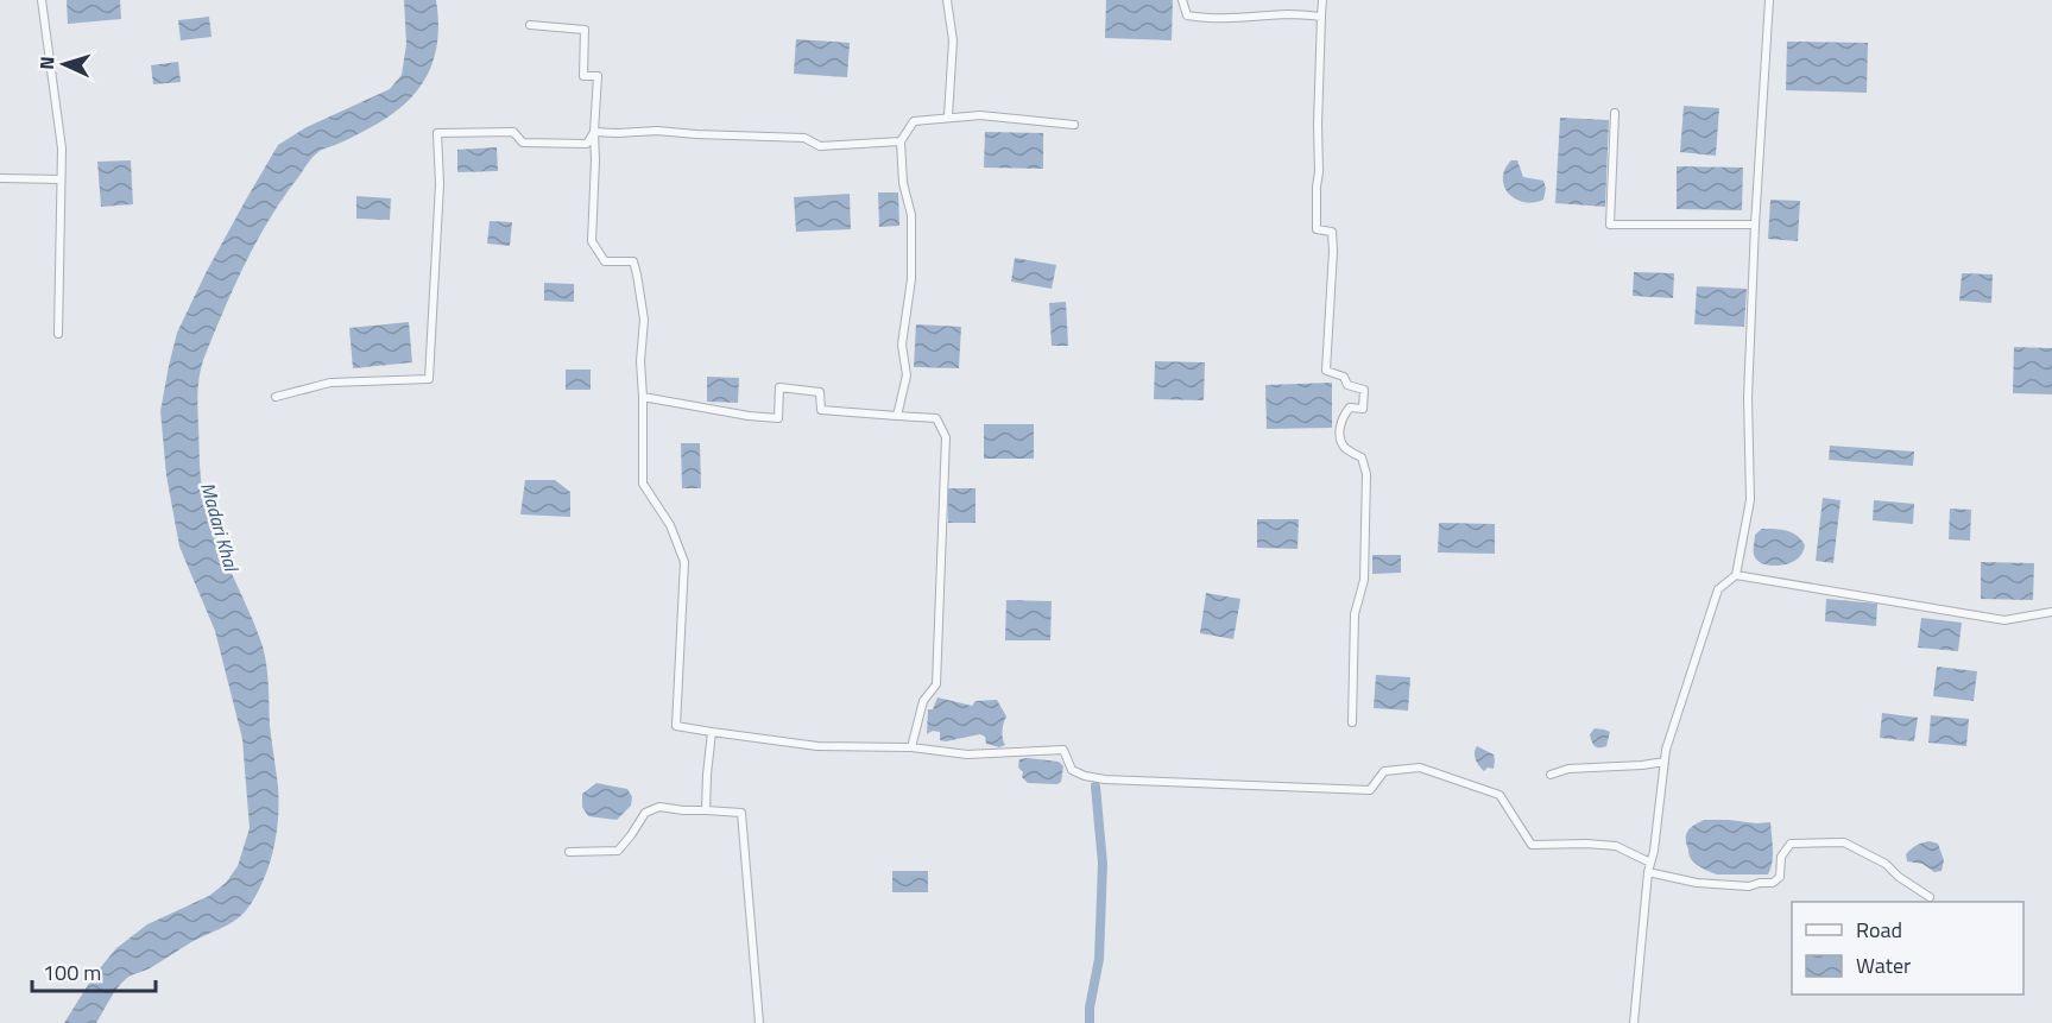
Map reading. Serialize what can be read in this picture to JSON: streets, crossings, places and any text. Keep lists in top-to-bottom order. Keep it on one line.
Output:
{"water":["Madari Khal"],"legend":["Road","Water"],"scale_bar":"100 m","north":"left"}
